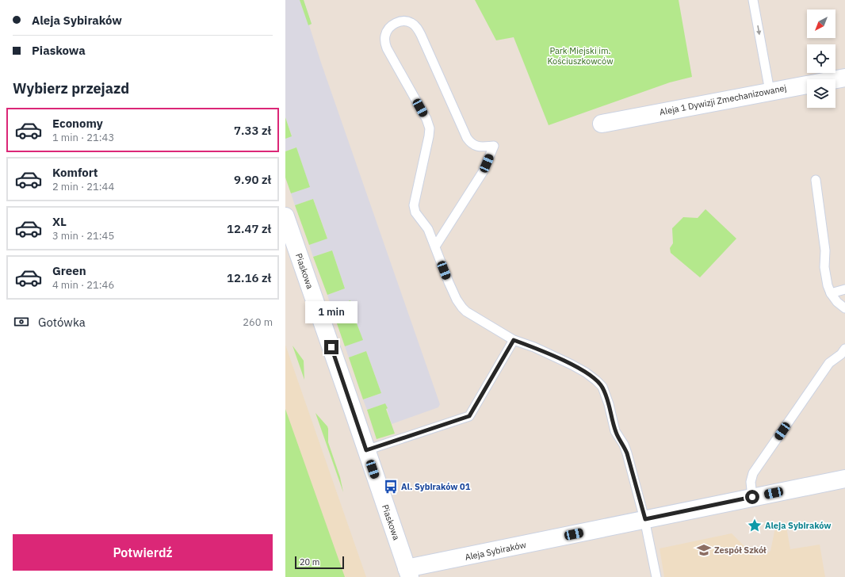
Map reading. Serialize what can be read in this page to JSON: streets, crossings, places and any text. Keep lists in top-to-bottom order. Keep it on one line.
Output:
{"streets":{"street":["Aleja 1 Dywizji Zmechanizowanej","Piaskowa","Aleja Sybiraków"]},"crossings":[["Piaskowa","Aleja Sybiraków"]],"parks":["Park Miejski im. Kościuszkowców"],"places":{"bus stop":["Al. Sybiraków 01"],"place":["Aleja Sybiraków"],"school or university":["Zespół Szkół"]},"scale_bar":"20 m","north":"bottom left","page":{"banner":["Aleja Sybiraków","Piaskowa"],"heading":"Wybierz przejazd","list":[{"name":"Economy","note":"1 min · 21:43","value":"7.33 zł"},{"name":"Komfort","note":"2 min · 21:44","value":"9.90 zł"},{"name":"XL","note":"3 min · 21:45","value":"12.47 zł"},{"name":"Green","note":"4 min · 21:46","value":"12.16 zł"}],"bubble":"1 min","pay":["Gotówka","260 m"],"buttons":"Potwierdź","scale":"20 m"}}
